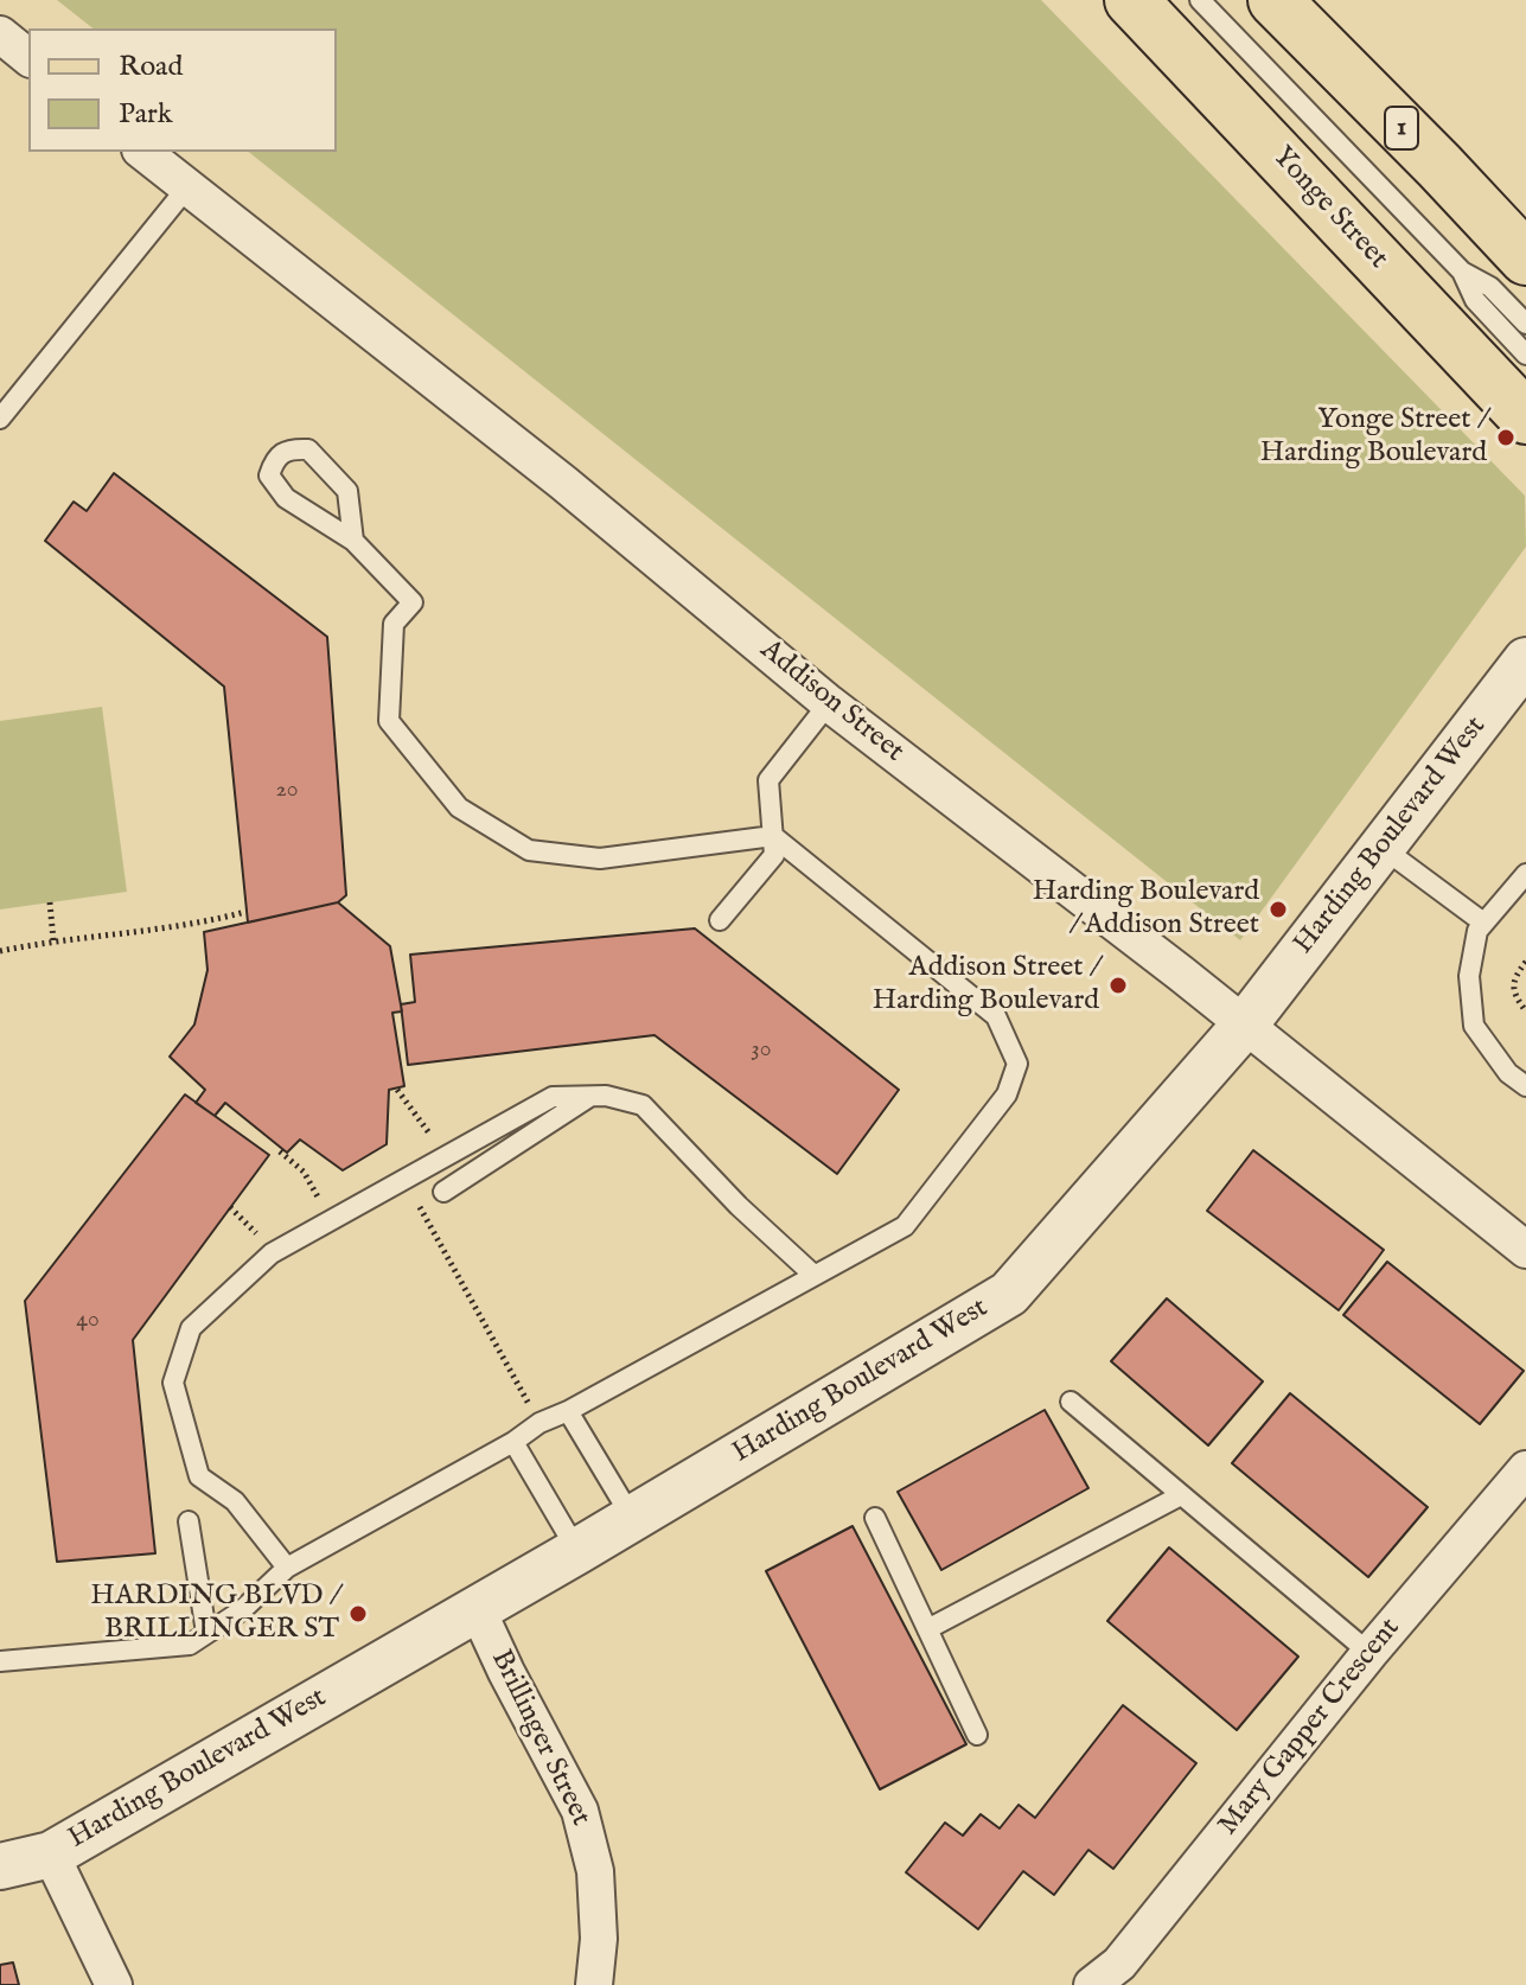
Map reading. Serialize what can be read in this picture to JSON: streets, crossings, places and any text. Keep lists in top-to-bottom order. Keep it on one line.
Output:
{"streets":{"main road":["1","Yonge Street"],"street":["Addison Street","Harding Boulevard West","Mary Gapper Crescent","Brillinger Street"]},"crossings":[["Addison Street","Harding Boulevard West"],["Harding Boulevard West","Brillinger Street"]],"places":["Yonge Street / Harding Boulevard","Harding Boulevard / Addison Street","Addison Street / Harding Boulevard","HARDING BLVD / BRILLINGER ST"],"house_numbers":["20","30","40"],"legend":["Road","Park"]}
